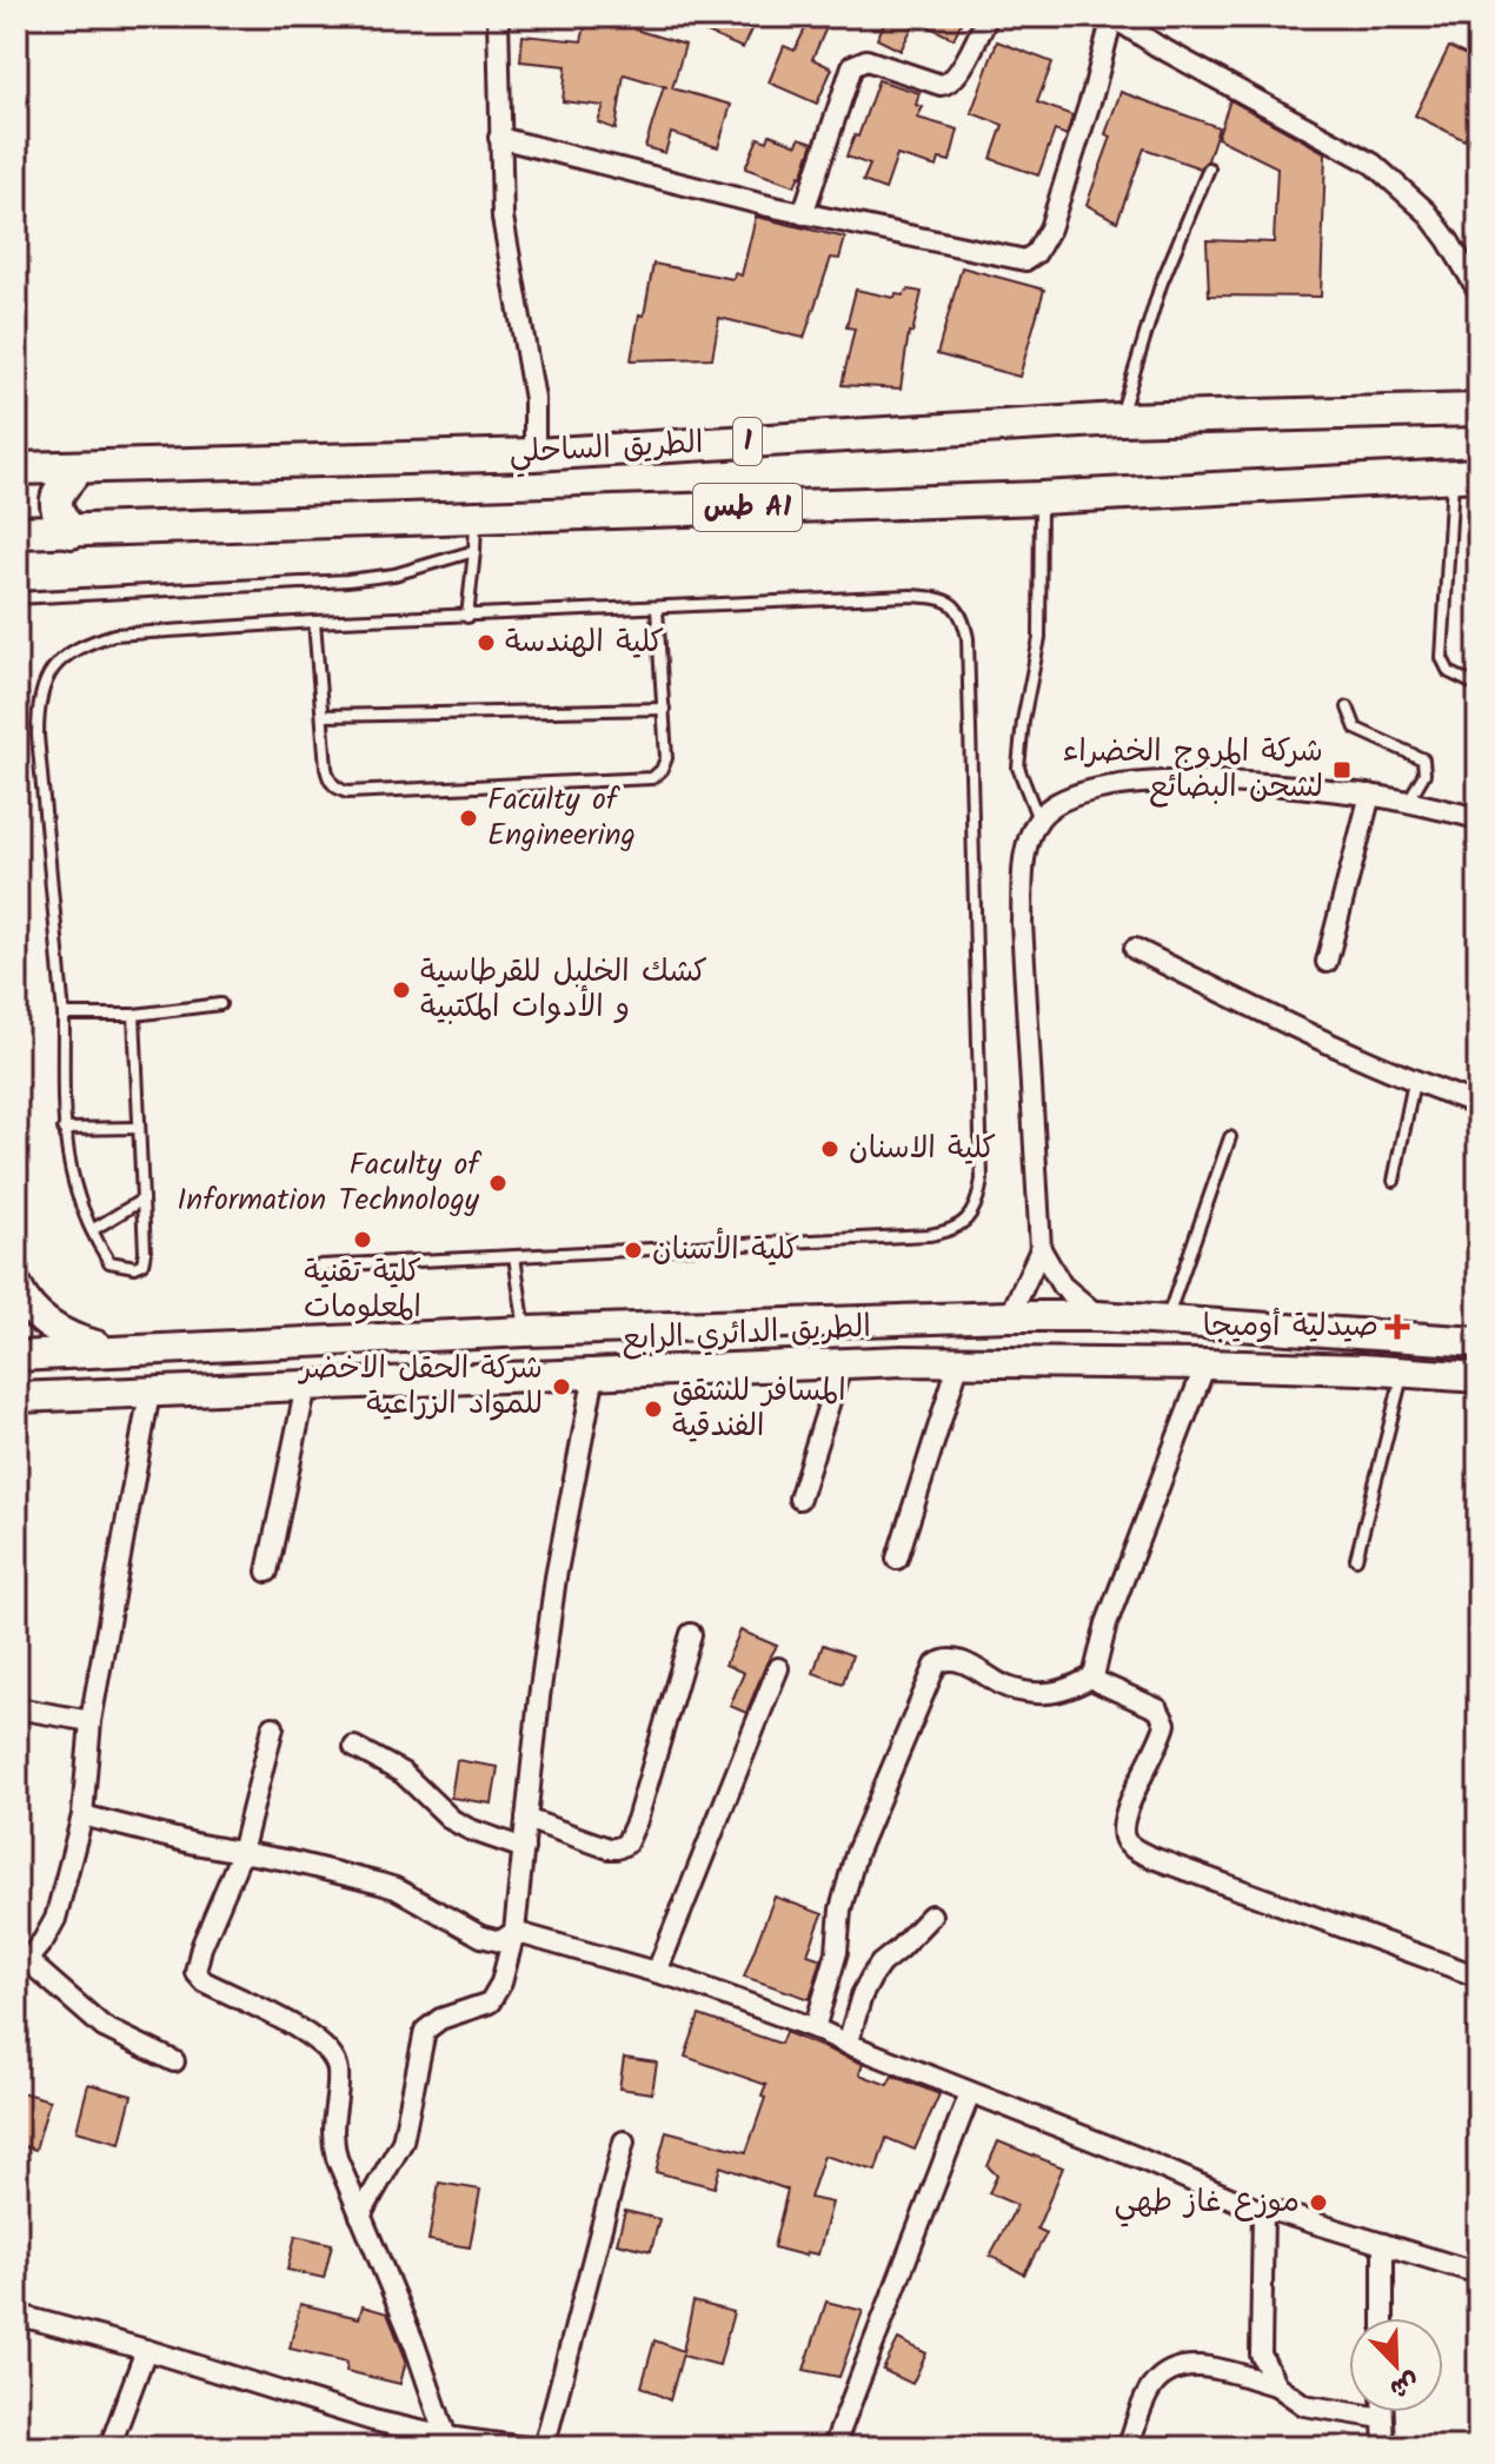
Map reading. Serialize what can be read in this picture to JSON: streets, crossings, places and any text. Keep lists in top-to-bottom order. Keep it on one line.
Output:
{"streets":{"highway":["1","الطريق الساحلي","طس A1"],"main road":["الطريق الدائري الرابع"]},"places":{"other":["كلية الهندسة","Faculty of Engineering","كشك الخليل للقرطاسية و الأدوات المكتبية","كلية الاسنان","Faculty of Information Technology","كلية تقنية المعلومات","كلية الأسنان","شركة الحقل الاخضر للمواد الزراعية","المسافر للشقق الفندقية","موزع غاز طهي"],"transit":["شركة المروج الخضراء لشحن البضائع"],"health":["صيدلية أوميجا"]},"north":"bottom right"}
